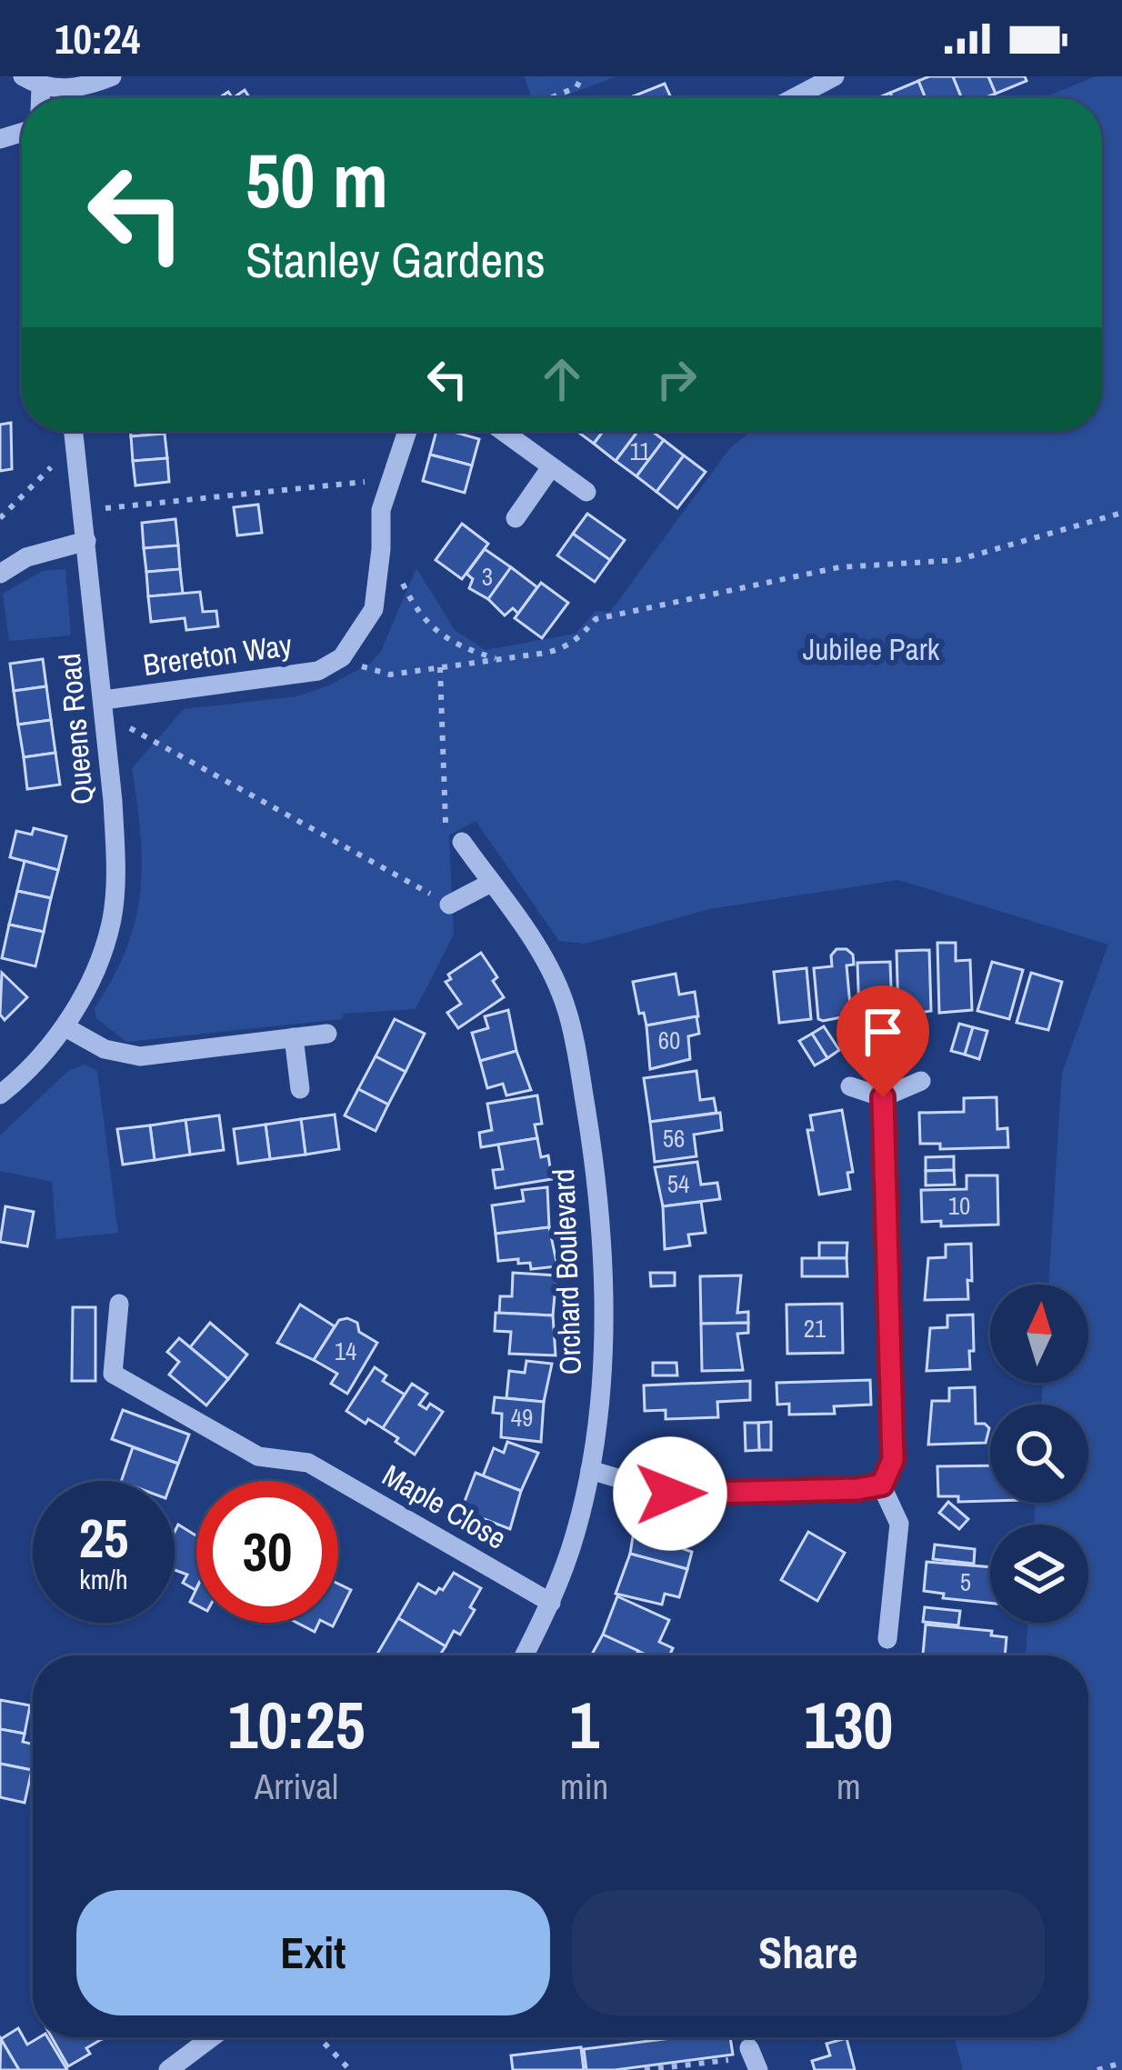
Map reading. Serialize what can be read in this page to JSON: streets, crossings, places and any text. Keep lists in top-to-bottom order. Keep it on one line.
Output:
{"streets":{"street":["Brereton Way","Queens Road","Orchard Boulevard","Maple Close"]},"crossings":[["Brereton Way","Queens Road"],["Orchard Boulevard","Maple Close"]],"parks":["Jubilee Park"],"house_numbers":["11","3","60","56","54","10","21","14","49","5"],"north":"top","page":{"status":"10:24","turn":["50 m","Stanley Gardens"],"speed":"25 km/h","limit":"30","eta":["10:25","Arrival","1","min","130","m"],"buttons":["Exit","Share"]}}
